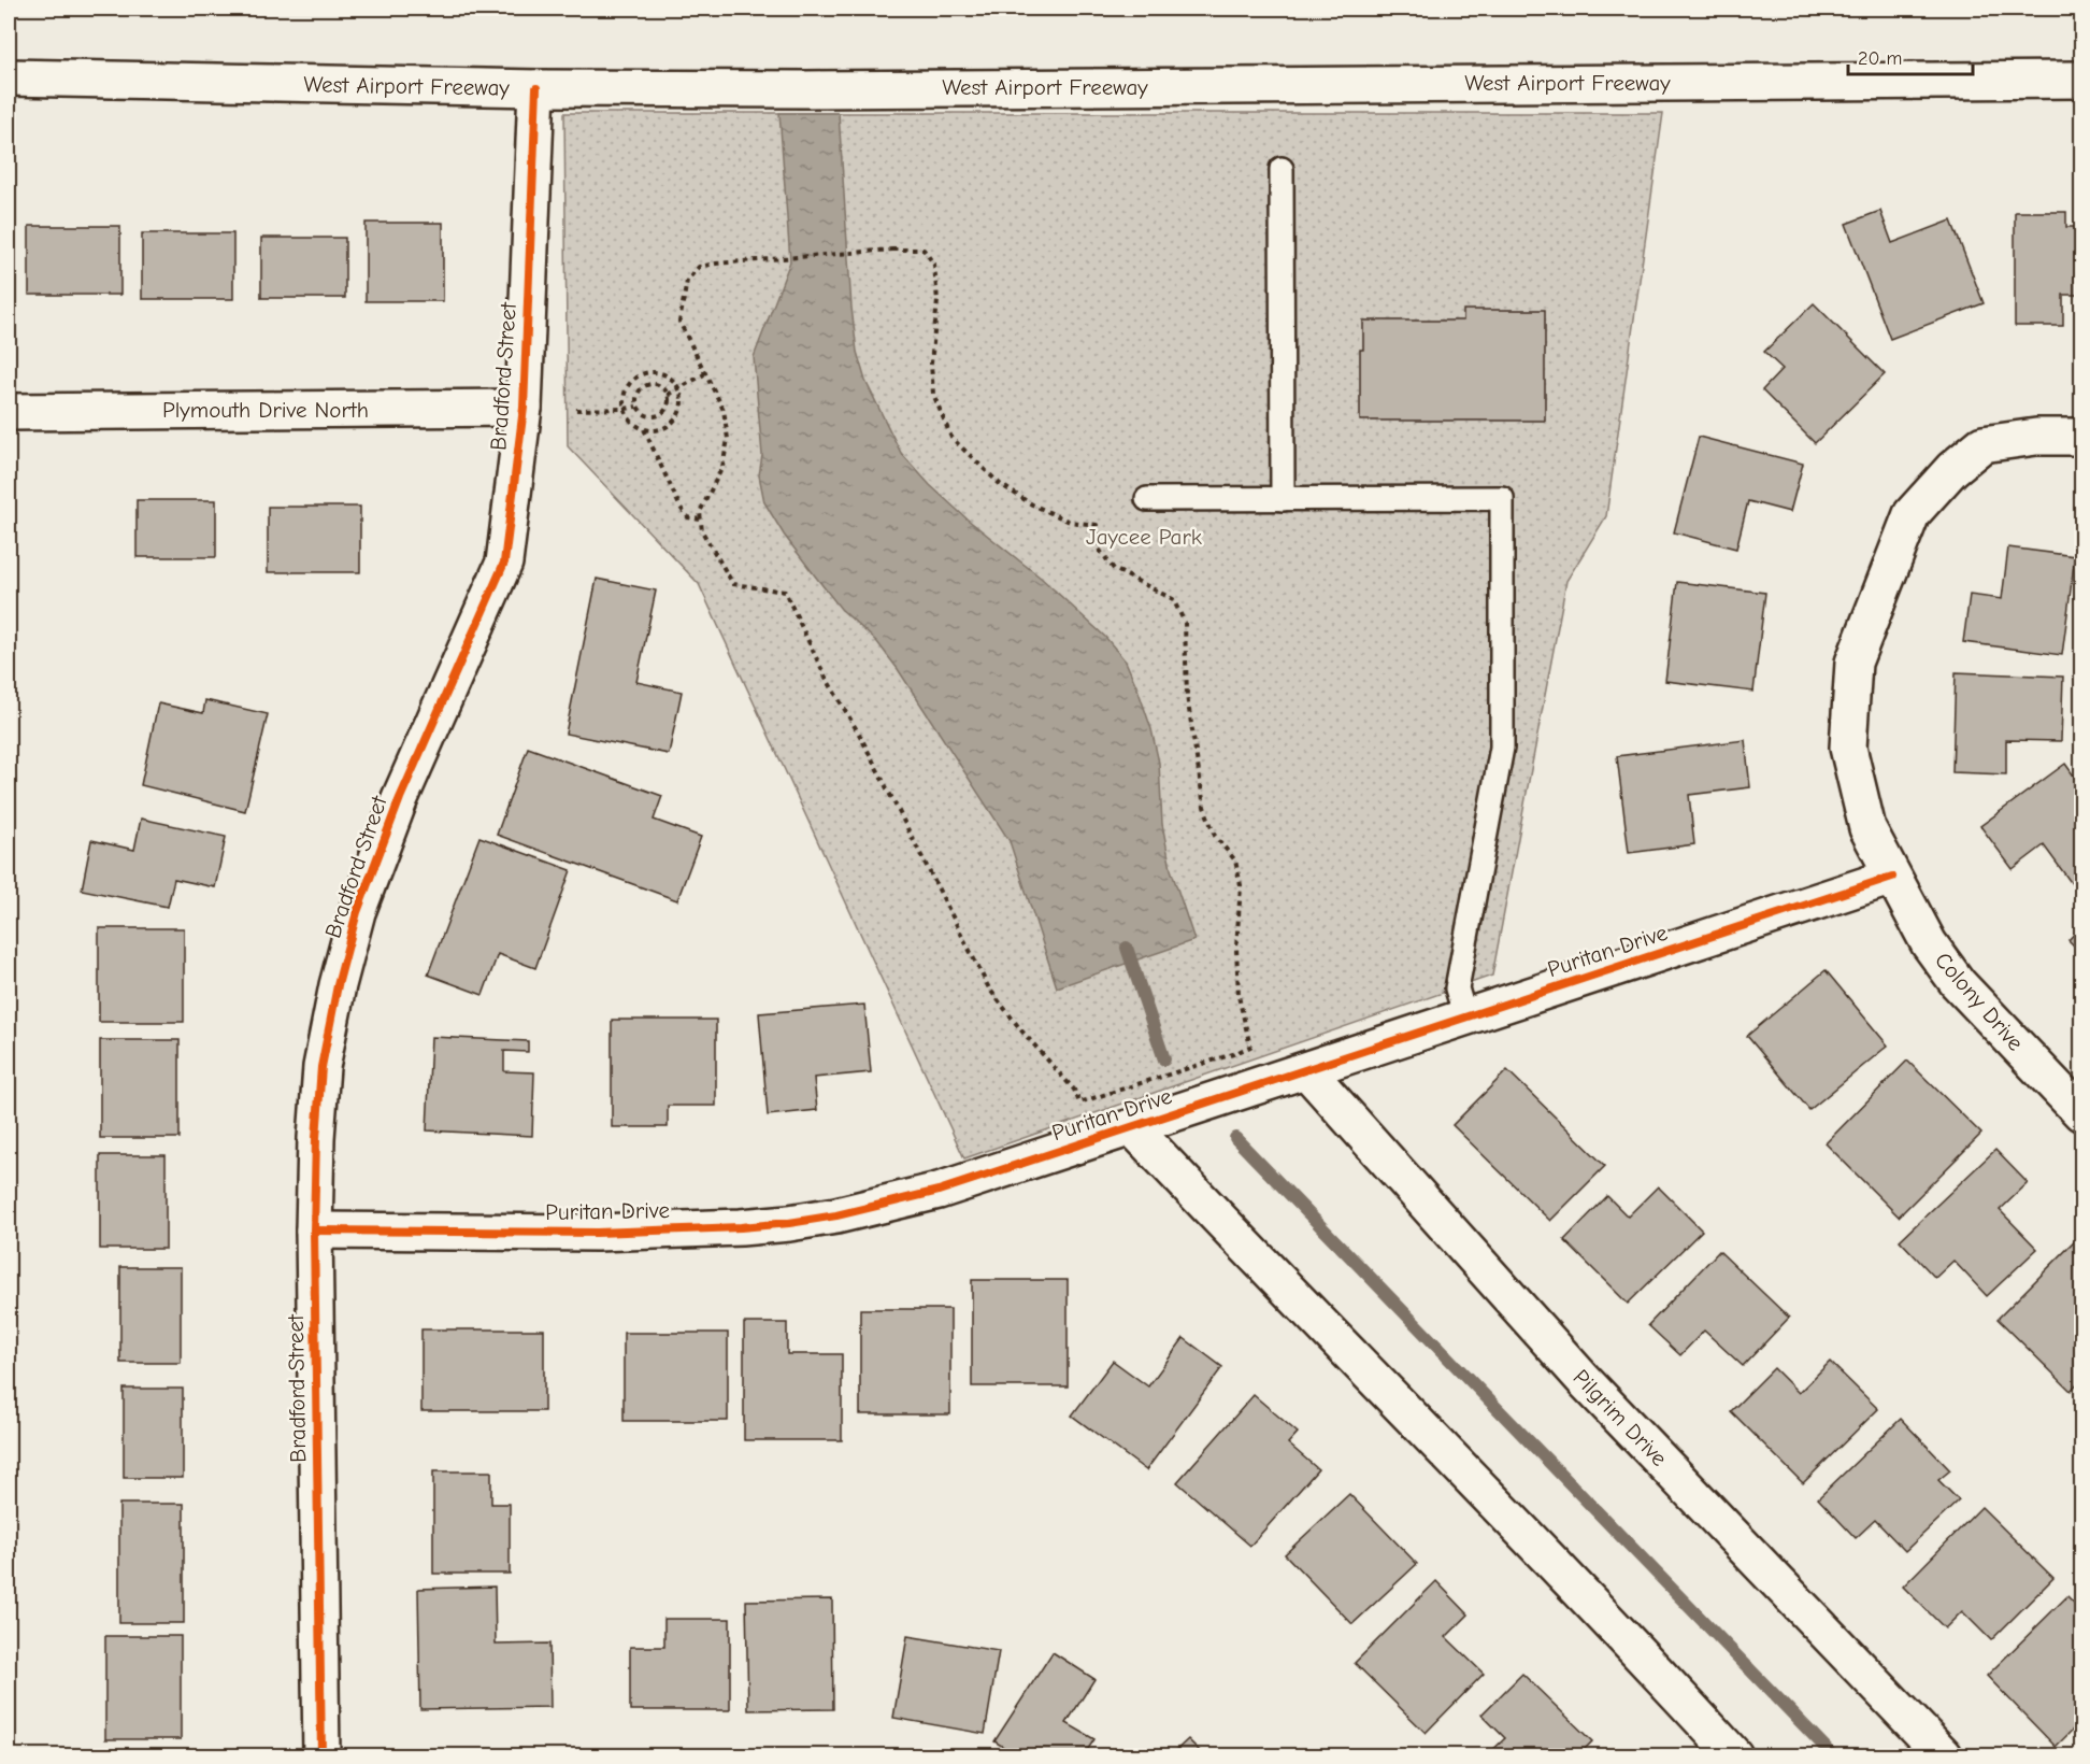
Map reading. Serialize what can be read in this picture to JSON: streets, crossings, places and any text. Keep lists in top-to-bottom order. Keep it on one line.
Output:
{"streets":{"street":["West Airport Freeway","Bradford Street","Plymouth Drive North","Puritan Drive","Colony Drive","Pilgrim Drive"]},"crossings":[["West Airport Freeway","Bradford Street"],["Bradford Street","Plymouth Drive North"],["Bradford Street","Puritan Drive"],["Puritan Drive","Colony Drive"],["Puritan Drive","Pilgrim Drive"]],"parks":["Jaycee Park"],"scale_bar":"20 m"}
